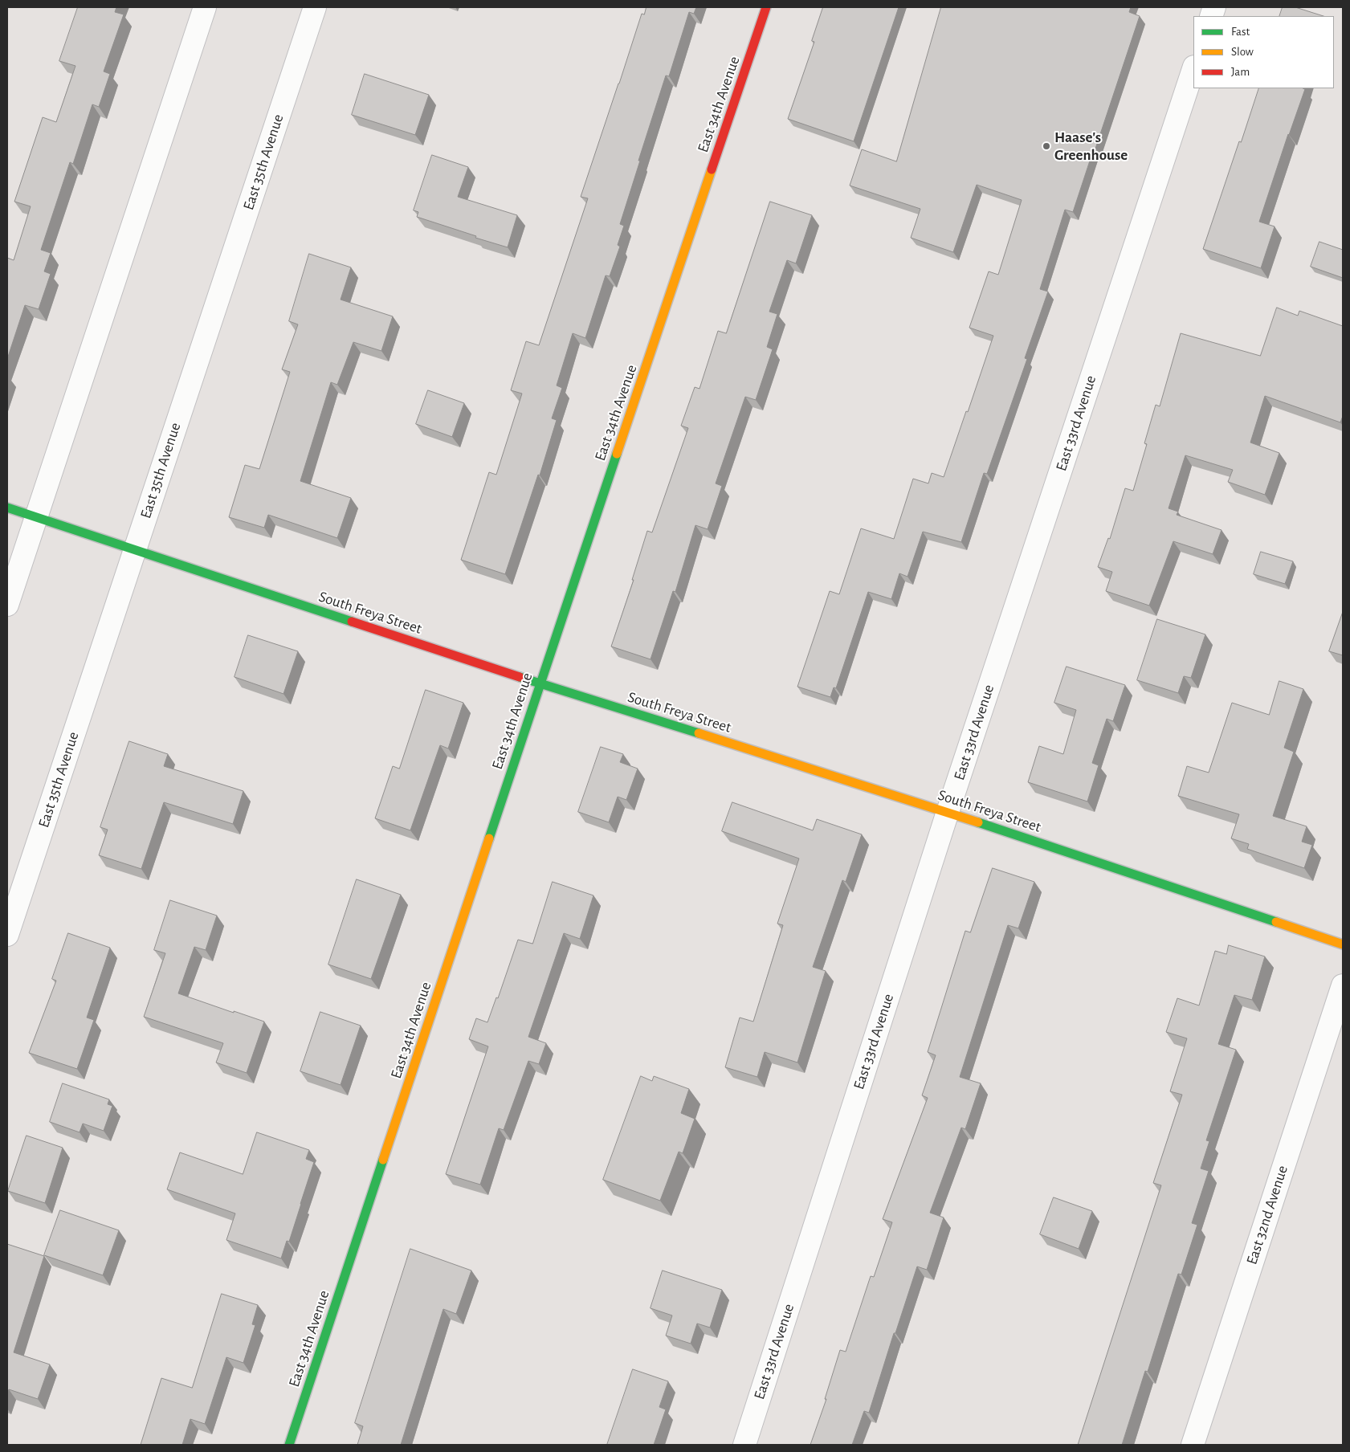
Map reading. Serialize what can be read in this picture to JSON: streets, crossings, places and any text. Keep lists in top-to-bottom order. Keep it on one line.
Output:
{"streets":{"street":["East 34th Avenue","East 35th Avenue","East 33rd Avenue","South Freya Street","East 32nd Avenue"]},"crossings":[["East 34th Avenue","South Freya Street"],["East 35th Avenue","South Freya Street"],["East 33rd Avenue","South Freya Street"]],"places":["Haase's Greenhouse"],"legend":["Fast","Slow","Jam"]}
